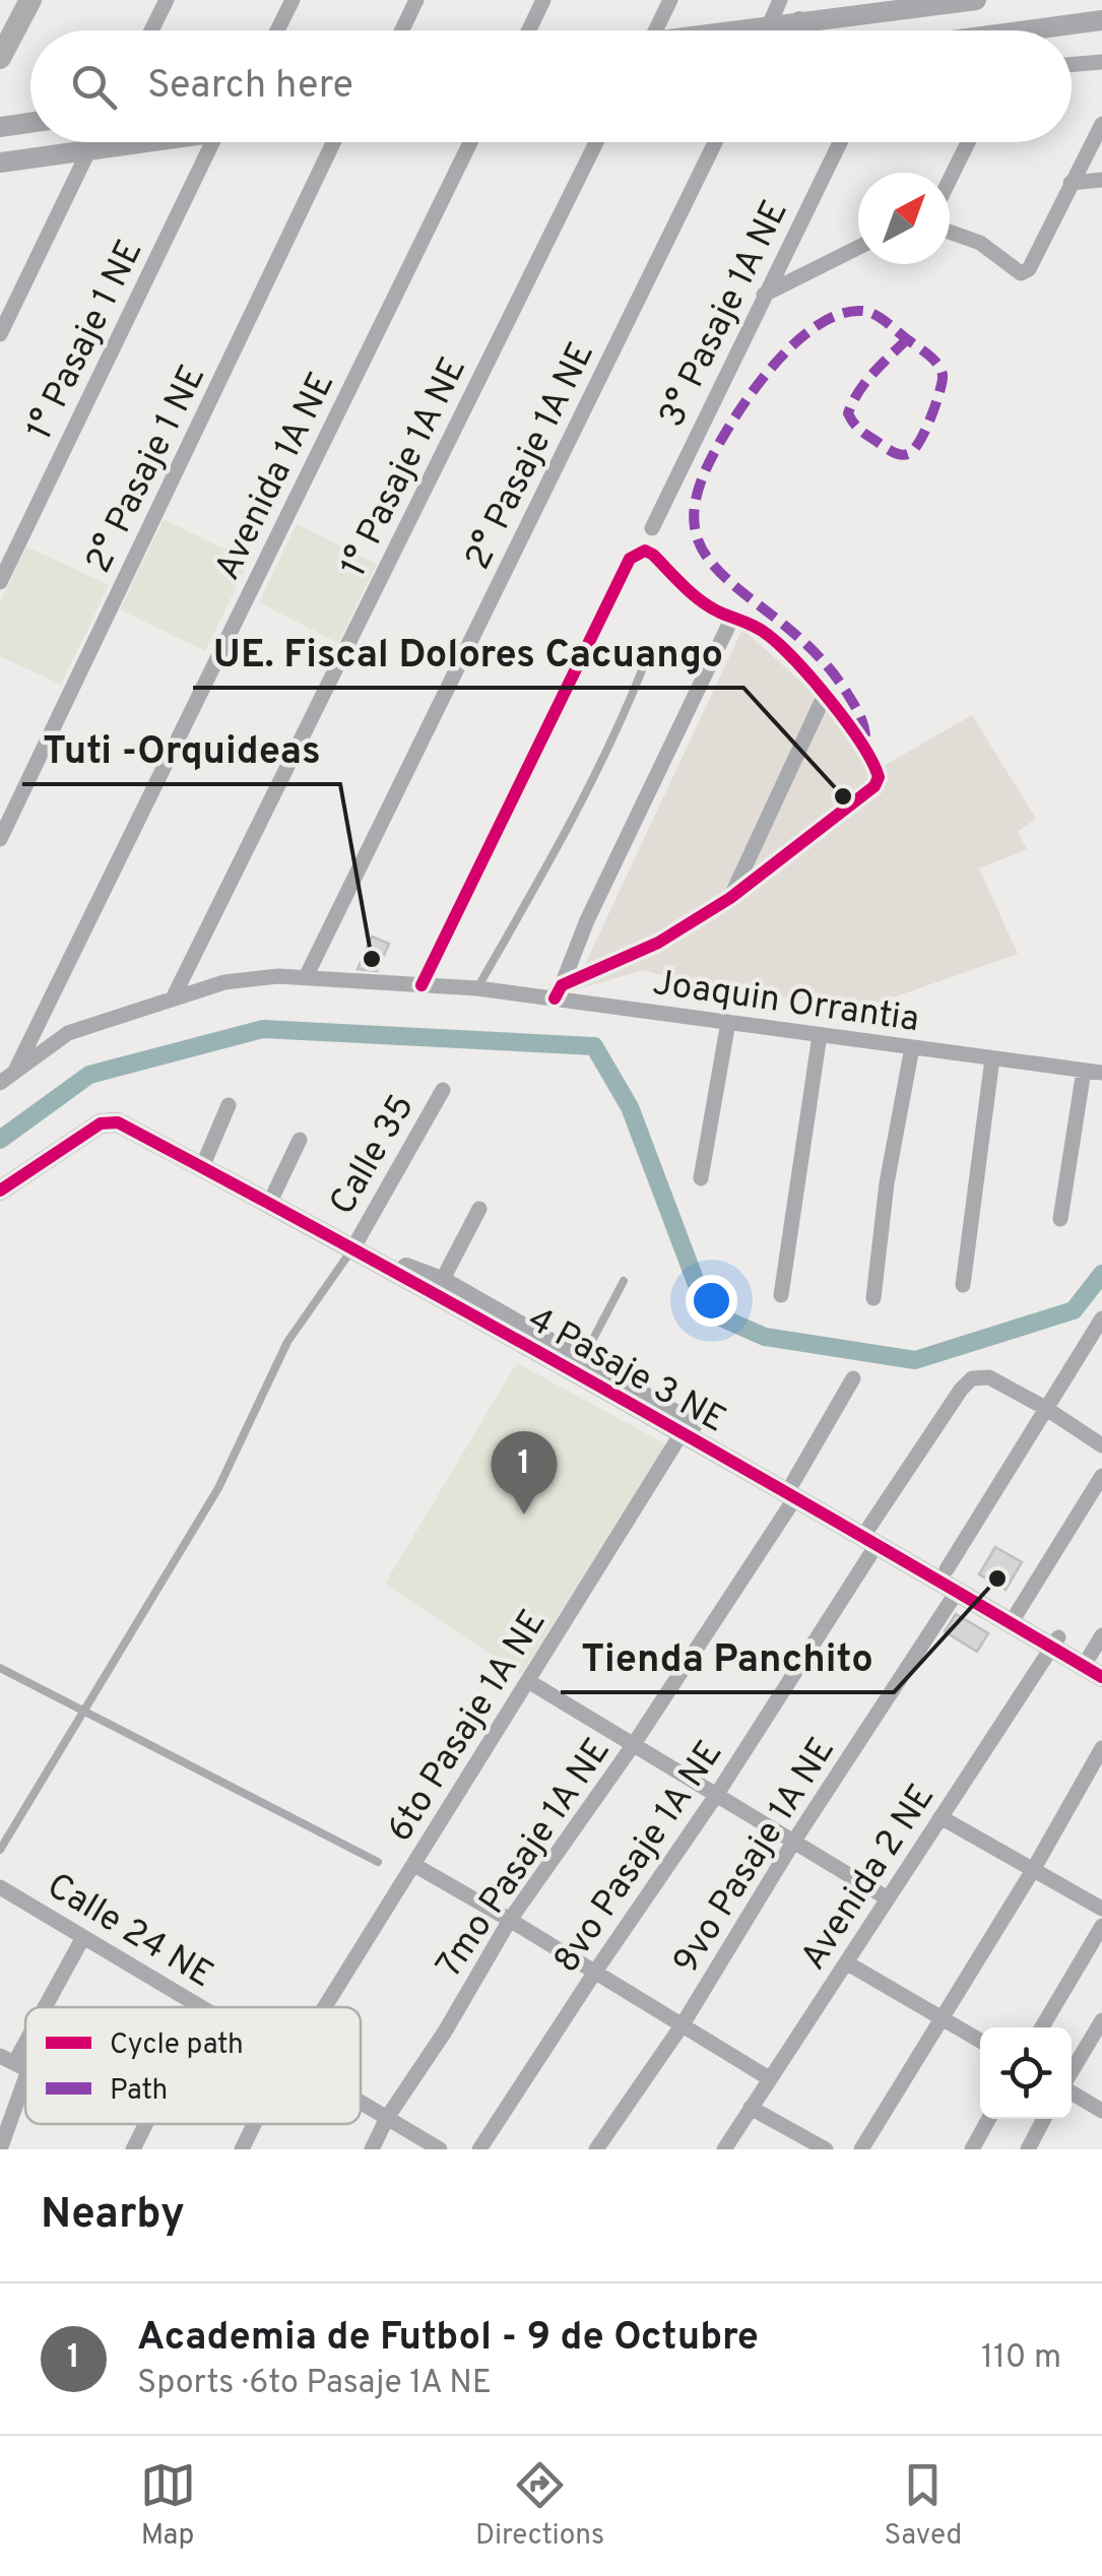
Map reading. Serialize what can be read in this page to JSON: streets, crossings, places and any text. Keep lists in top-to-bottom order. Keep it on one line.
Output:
{"streets":{"street":["3° Pasaje 1A NE","1° Pasaje 1 NE","2° Pasaje 1A NE","1° Pasaje 1A NE","2° Pasaje 1 NE","Avenida 1A NE","Joaquin Orrantia","Calle 35","4 Pasaje 3 NE","6to Pasaje 1A NE","9vo Pasaje 1A NE","8vo Pasaje 1A NE","7mo Pasaje 1A NE","Avenida 2 NE","Calle 24 NE"]},"crossings":[["2° Pasaje 1A NE","Joaquin Orrantia"],["1° Pasaje 1A NE","Joaquin Orrantia"],["Avenida 1A NE","Joaquin Orrantia"],["Calle 35","4 Pasaje 3 NE"],["4 Pasaje 3 NE","6to Pasaje 1A NE"],["4 Pasaje 3 NE","9vo Pasaje 1A NE"],["4 Pasaje 3 NE","8vo Pasaje 1A NE"],["4 Pasaje 3 NE","7mo Pasaje 1A NE"],["4 Pasaje 3 NE","Avenida 2 NE"],["7mo Pasaje 1A NE","Calle 24 NE"]],"places":["UE. Fiscal Dolores Cacuango","Tuti -Orquideas","Tienda Panchito"],"legend":["Cycle path","Path"],"north":"top right","page":{"search":"Search here","pins":"1","heading":"Nearby","list":[{"mark":"1","name":"Academia de Futbol - 9 de Octubre","note":"Sports · 6to Pasaje 1A NE","value":"110 m"}],"nav":["Map","Directions","Saved"]}}
